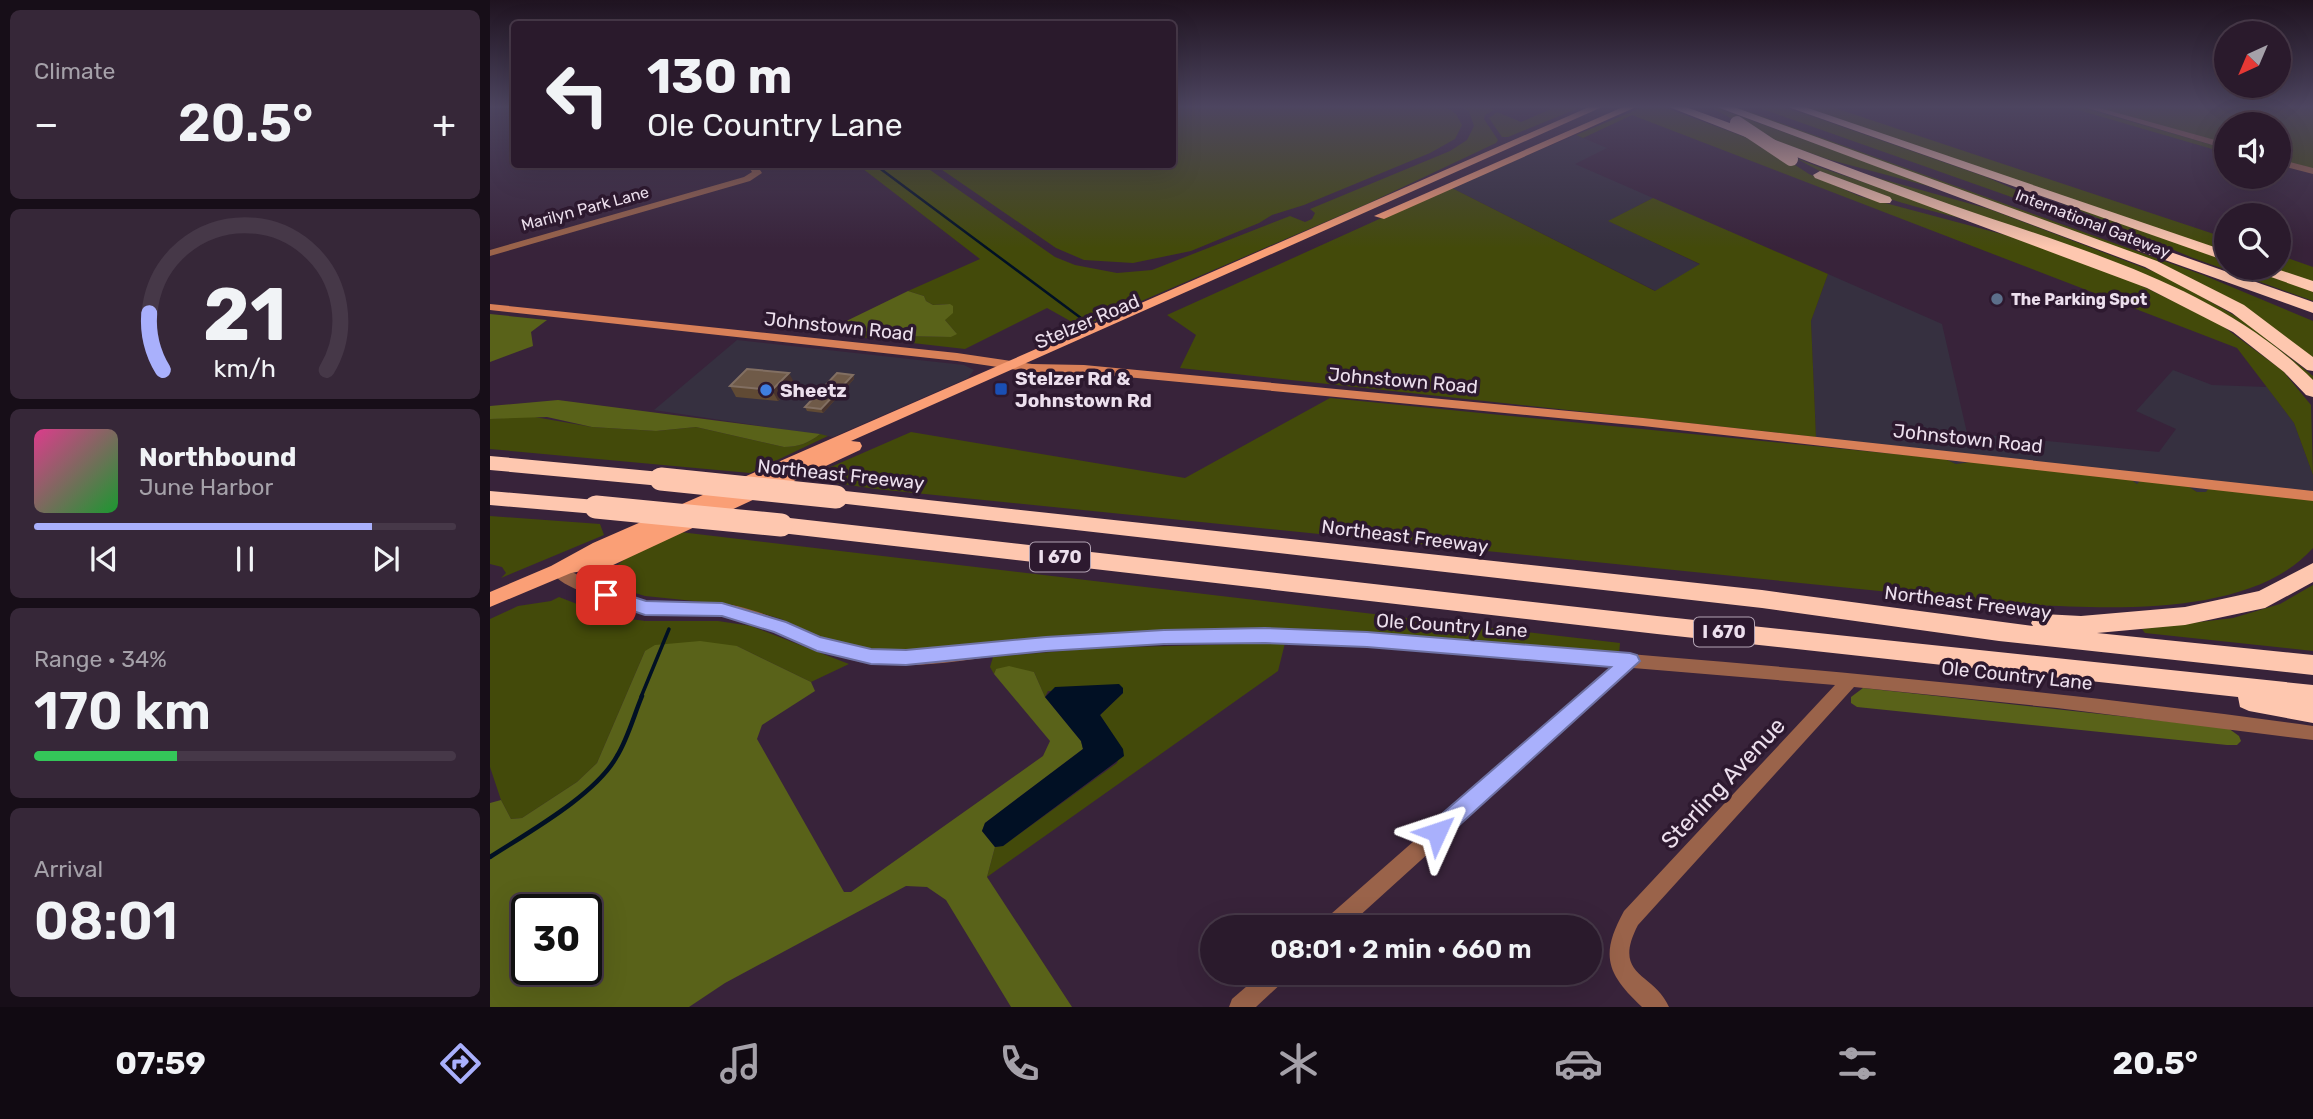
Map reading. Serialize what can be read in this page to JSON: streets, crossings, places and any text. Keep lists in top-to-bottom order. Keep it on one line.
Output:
{"streets":{"highway":["International Gateway","Northeast Freeway","I 670"],"main road":["Stelzer Road","Johnstown Road"],"street":["Marilyn Park Lane","Ole Country Lane","Sterling Avenue"]},"crossings":[["Stelzer Road","Johnstown Road"],["Stelzer Road","Ole Country Lane"],["Ole Country Lane","Sterling Avenue"]],"places":{"other":["The Parking Spot","Sheetz"],"transit":["Stelzer Rd & Johnstown Rd"]},"north":"bottom left","page":{"tile":["Climate",["Range · 34%","170 km"],["Arrival","08:01"]],"turn":["130 m","Ole Country Lane"],"heat":["−","20.5°","+"],"song":["Northbound","June Harbor"],"limit":"30","trip":"08:01 · 2 min · 660 m","tabs":["07:59","20.5°"],"gauge":["21","km/h"]}}
